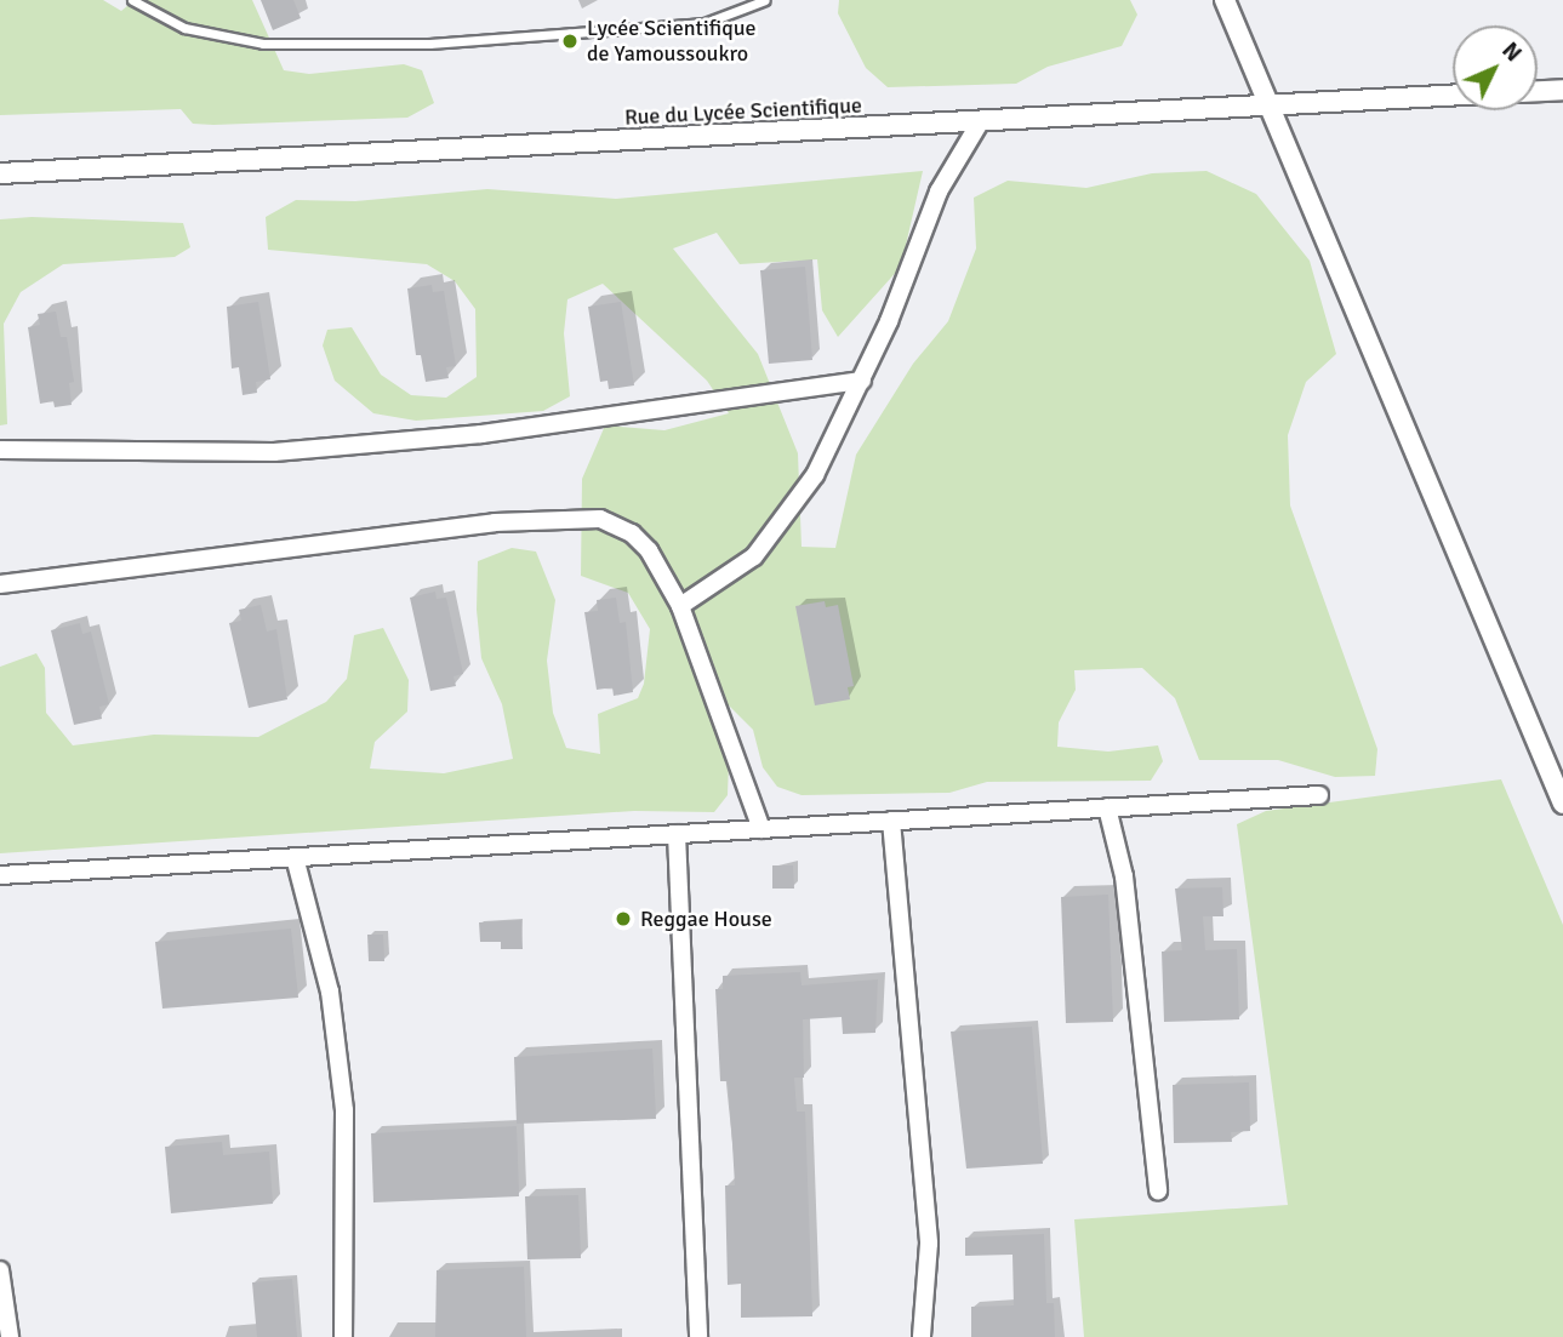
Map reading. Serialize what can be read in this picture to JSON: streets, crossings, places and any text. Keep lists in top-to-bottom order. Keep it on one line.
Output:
{"streets":{"street":["Rue du Lycée Scientifique"]},"places":["Lycée Scientifique de Yamoussoukro","Reggae House"],"north":"top right"}
